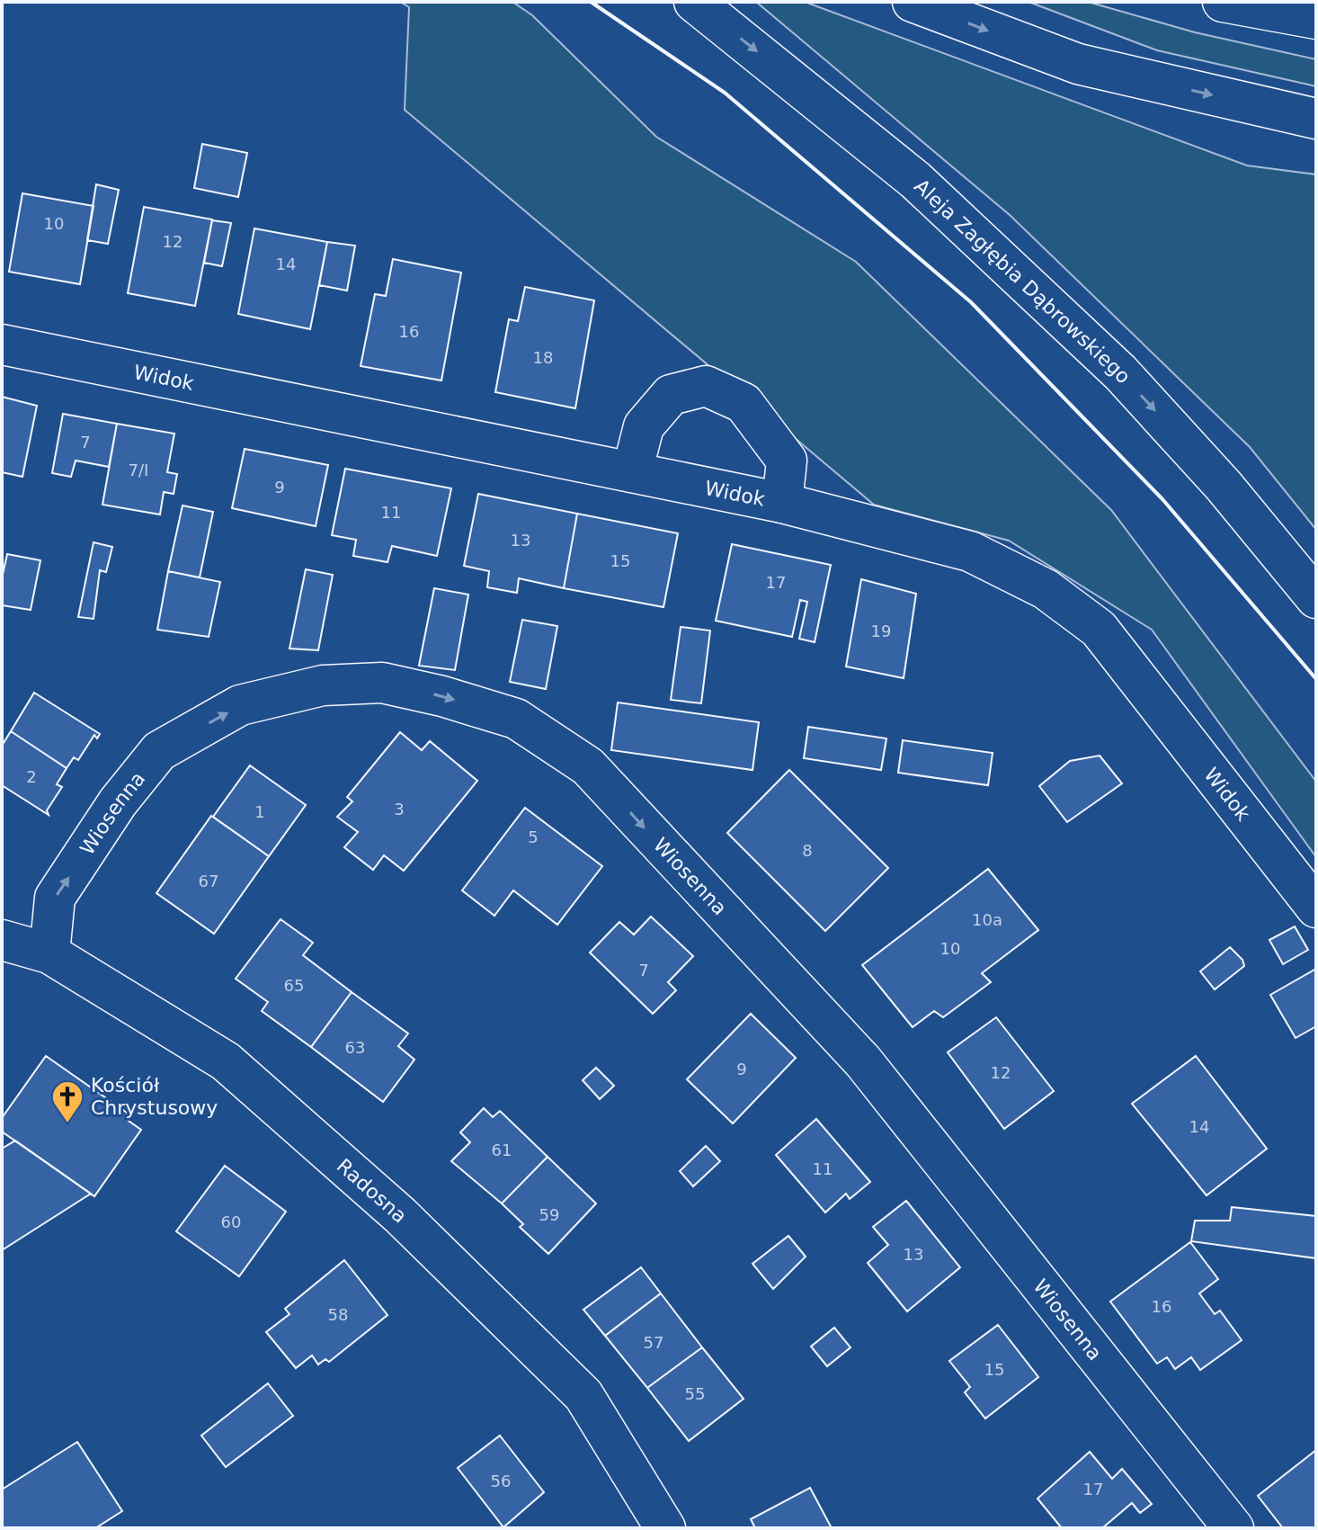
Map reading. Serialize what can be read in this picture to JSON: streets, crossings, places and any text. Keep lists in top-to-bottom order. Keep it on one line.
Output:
{"streets":{"street":["Aleja Zagłębia Dąbrowskiego","Widok","Wiosenna","Radosna"]},"crossings":[["Wiosenna","Radosna"]],"one_way":["Aleja Zagłębia Dąbrowskiego"],"places":{"church":["Kościół Chrystusowy"]},"house_numbers":["10","12","14","16","18","7","7/I","9","11","13","15","17","19","2","3","1","5","8","67","10a","10","7","65","63","9","12","14","61","11","59","60","13","16","58","57","15","55","56","17"]}
